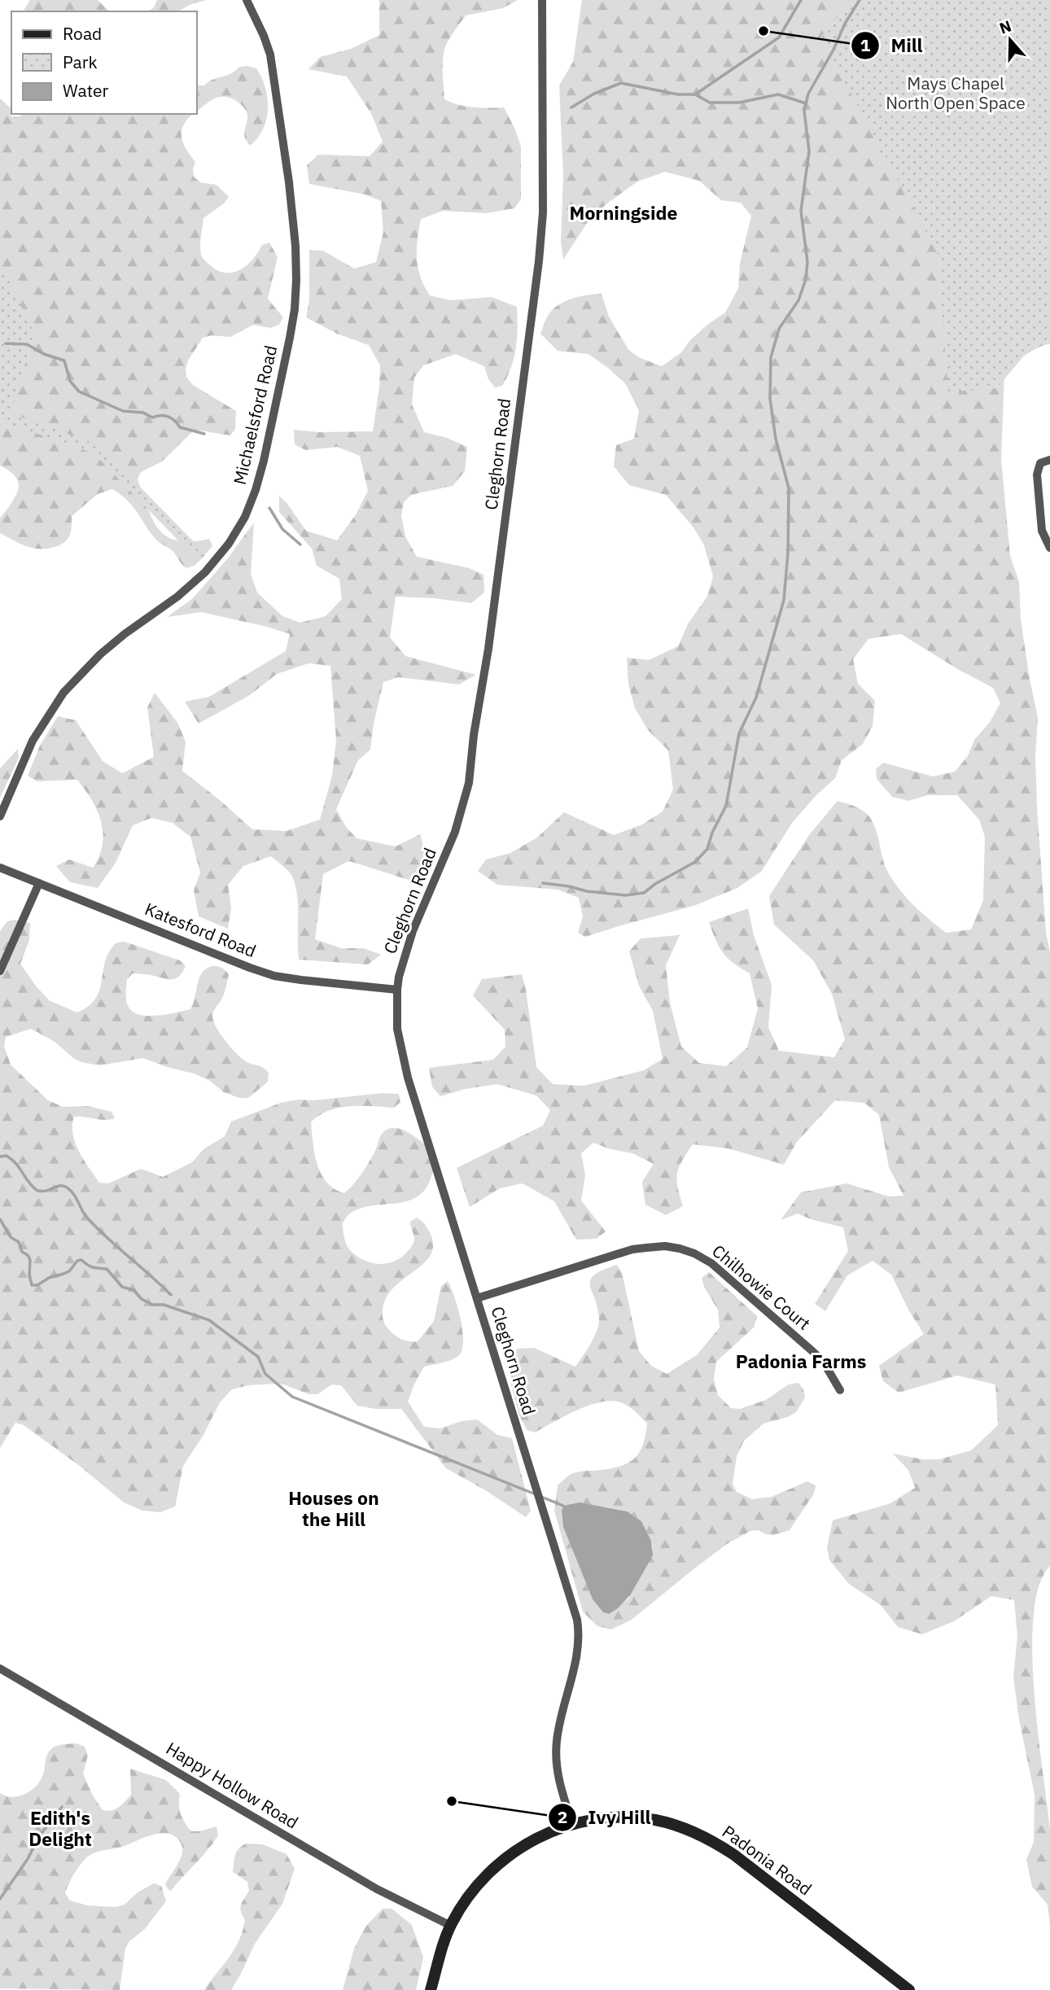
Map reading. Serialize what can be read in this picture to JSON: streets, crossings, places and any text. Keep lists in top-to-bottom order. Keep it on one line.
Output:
{"streets":{"main road":["Padonia Road"],"street":["Michaelsford Road","Cleghorn Road","Katesford Road","Chilhowie Court","Happy Hollow Road"]},"crossings":[["Cleghorn Road","Katesford Road"],["Cleghorn Road","Chilhowie Court"],["Cleghorn Road","Padonia Road"],["Happy Hollow Road","Padonia Road"]],"districts":["Morningside","Padonia Farms","Houses on the Hill","Edith's Delight"],"parks":["Mays Chapel North Open Space"],"places":["Mill","Ivy Hill"],"legend":["Road","Park","Water"],"north":"top"}
